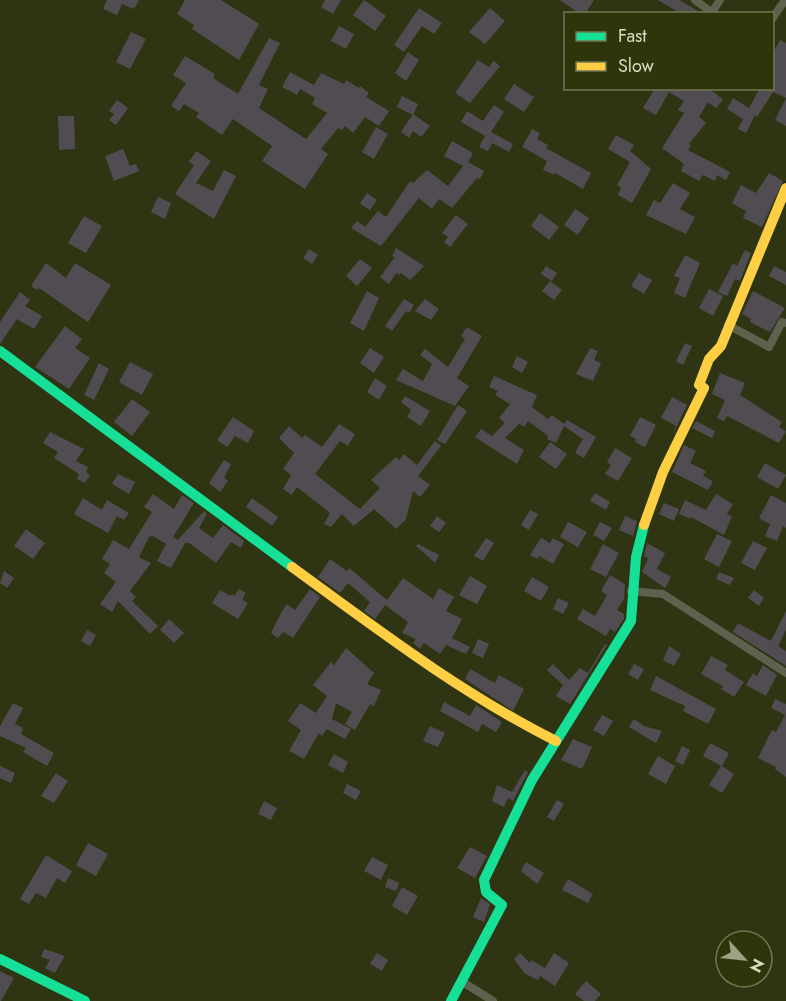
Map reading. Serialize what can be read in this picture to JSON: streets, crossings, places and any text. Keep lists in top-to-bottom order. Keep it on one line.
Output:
{"legend":["Fast","Slow"],"north":"bottom right"}
